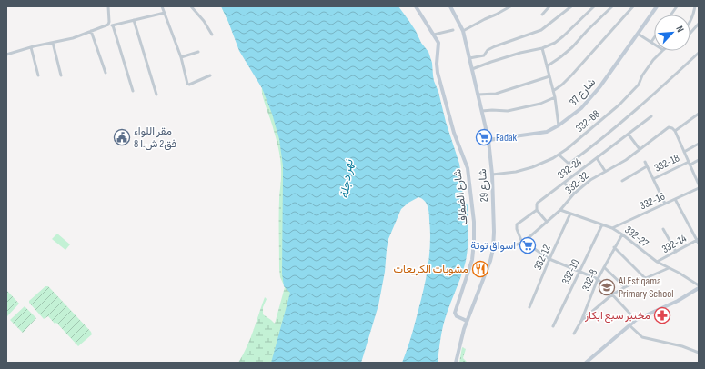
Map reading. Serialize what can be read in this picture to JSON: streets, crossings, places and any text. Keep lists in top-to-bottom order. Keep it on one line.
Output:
{"streets":{"street":["شارع 37","332-68","332-18","332-24","332-32","شارع 29","شارع الضفاف","332-16","332-27","332-14","332-12","332-10","332-8"]},"crossings":[["شارع 37","شارع 29"],["332-68","شارع 29"],["332-24","332-32"],["332-32","شارع 29"],["332-32","332-27"],["شارع 29","شارع الضفاف"],["332-16","332-27"],["332-27","332-14"],["332-27","332-12"],["332-27","332-10"],["332-27","332-8"]],"water":["نهر دجلة"],"places":{"public building":["مقر اللواء 8 فق2 ش.ا"],"supermarket":["Fadak","اسواق توتة"],"restaurant":["مشويات الكريعات"],"school or university":["Al Estiqama Primary School"],"pharmacy":["مختبر سبع ابكار"]},"north":"top right"}
